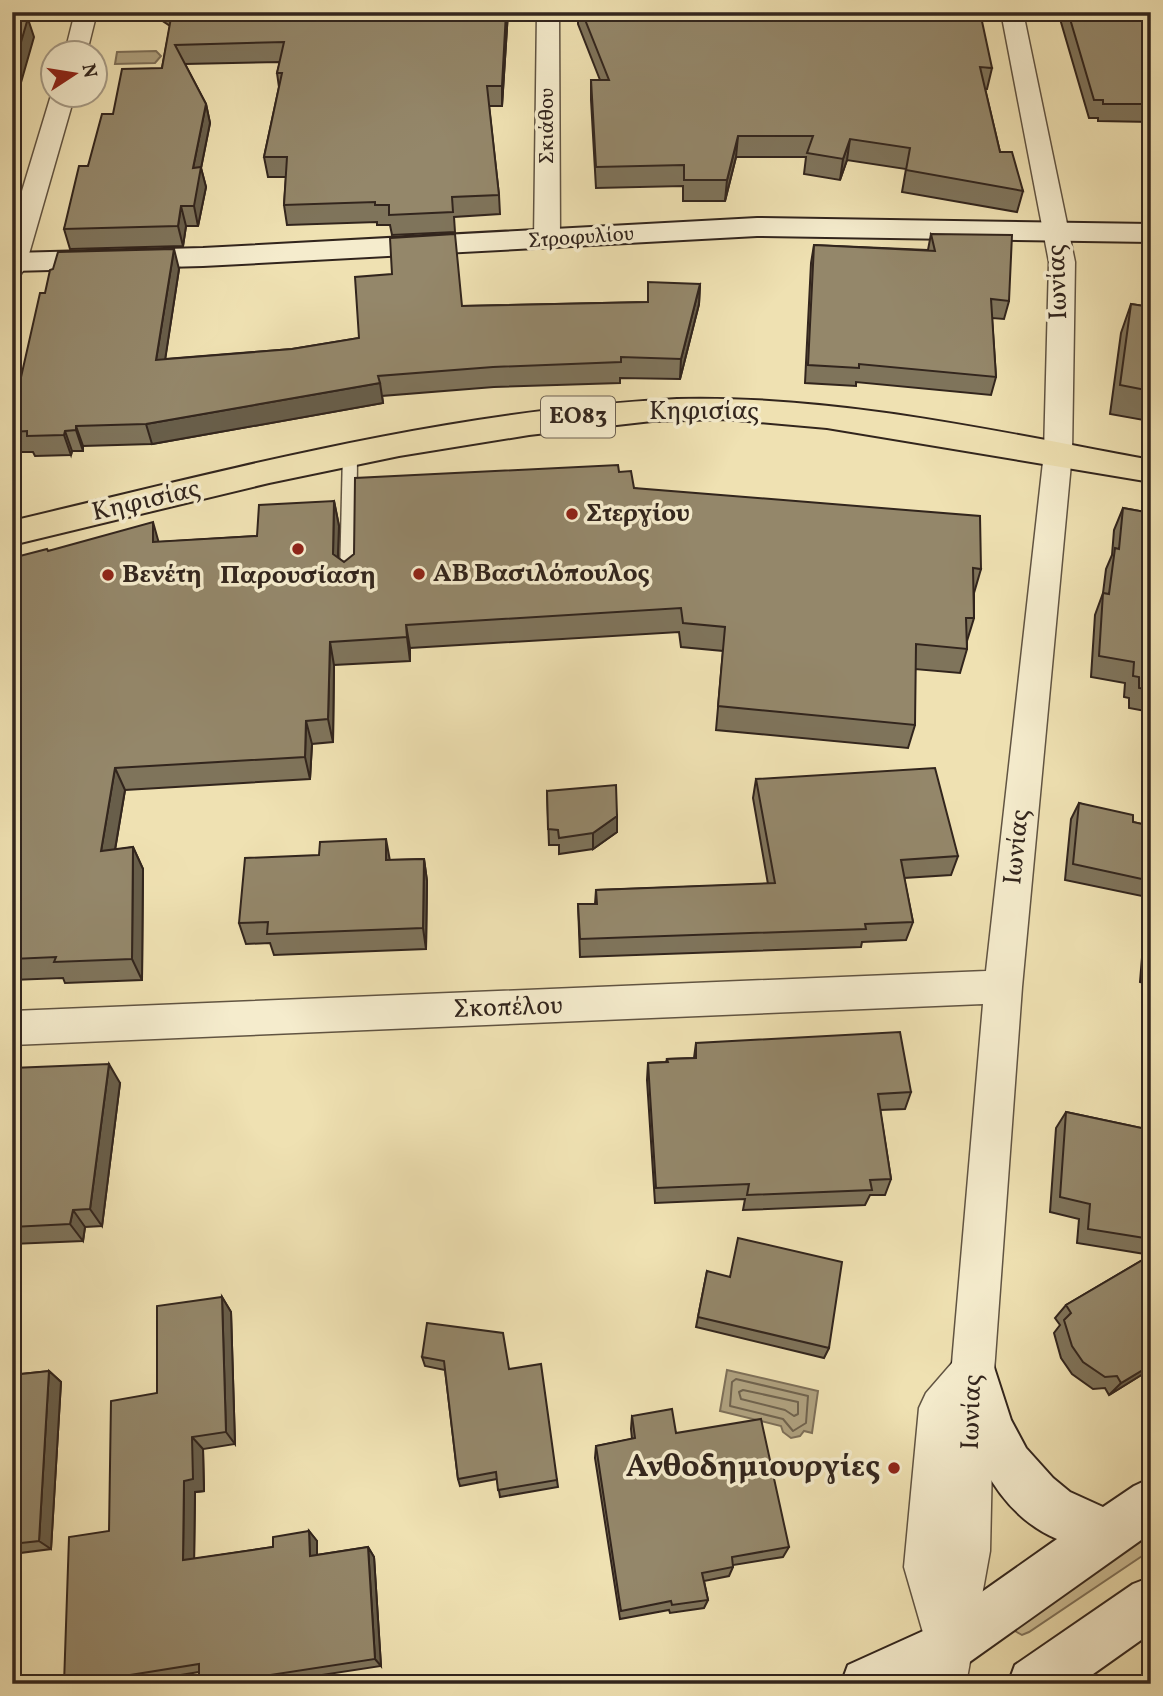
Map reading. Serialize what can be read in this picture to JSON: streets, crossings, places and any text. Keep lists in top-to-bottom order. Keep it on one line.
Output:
{"streets":{"main road":["Κηφισίας","ΕΟ83"],"street":["Σκιάθου","Στροφυλίου","Ιωνίας","Σκοπέλου"]},"crossings":[["Σκιάθου","Στροφυλίου"],["Στροφυλίου","Ιωνίας"],["Ιωνίας","Κηφισίας"],["Ιωνίας","Σκοπέλου"]],"places":["Στεργίου","Παρουσίαση","ΑΒ Βασιλόπουλος","Βενέτη","Ανθοδημιουργίες"],"north":"right"}
